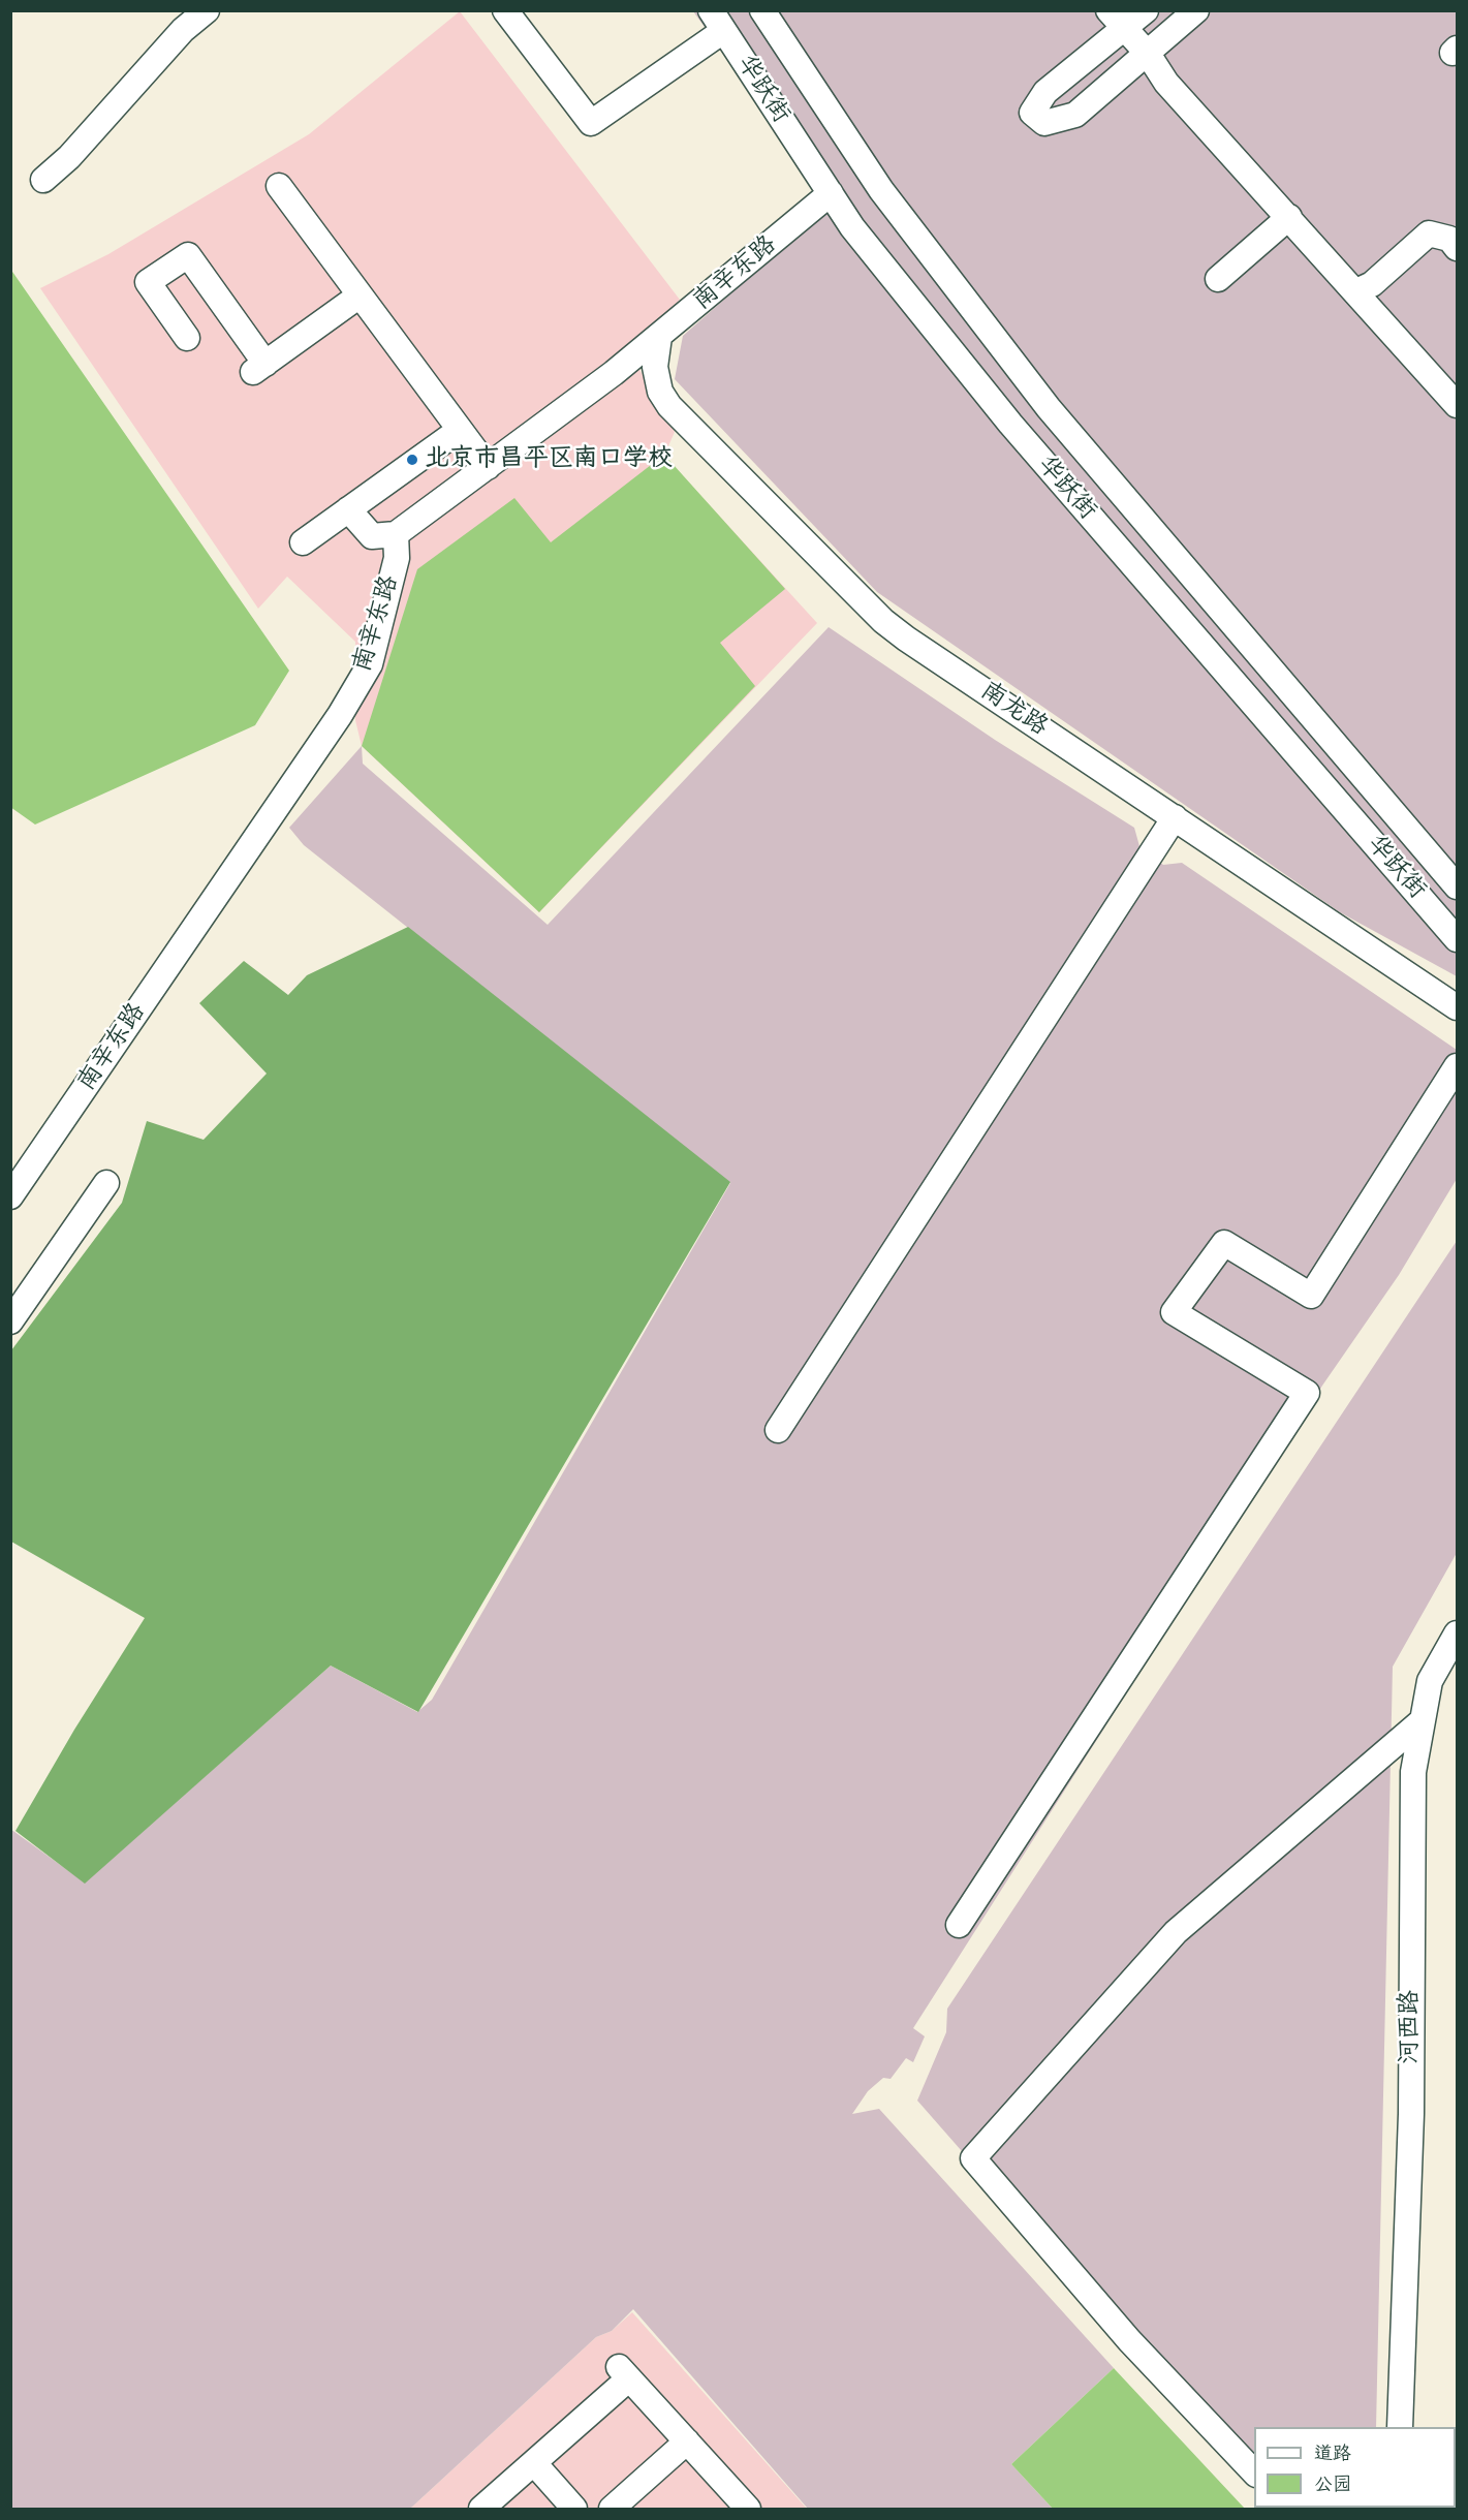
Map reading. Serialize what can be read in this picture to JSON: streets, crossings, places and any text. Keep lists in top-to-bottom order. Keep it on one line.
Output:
{"streets":{"street":["华跃街","南辛东路","南龙路","河西路"]},"crossings":[["华跃街","南辛东路"],["南辛东路","南龙路"]],"places":["北京市昌平区南口学校"],"legend":["道路","公园"]}
